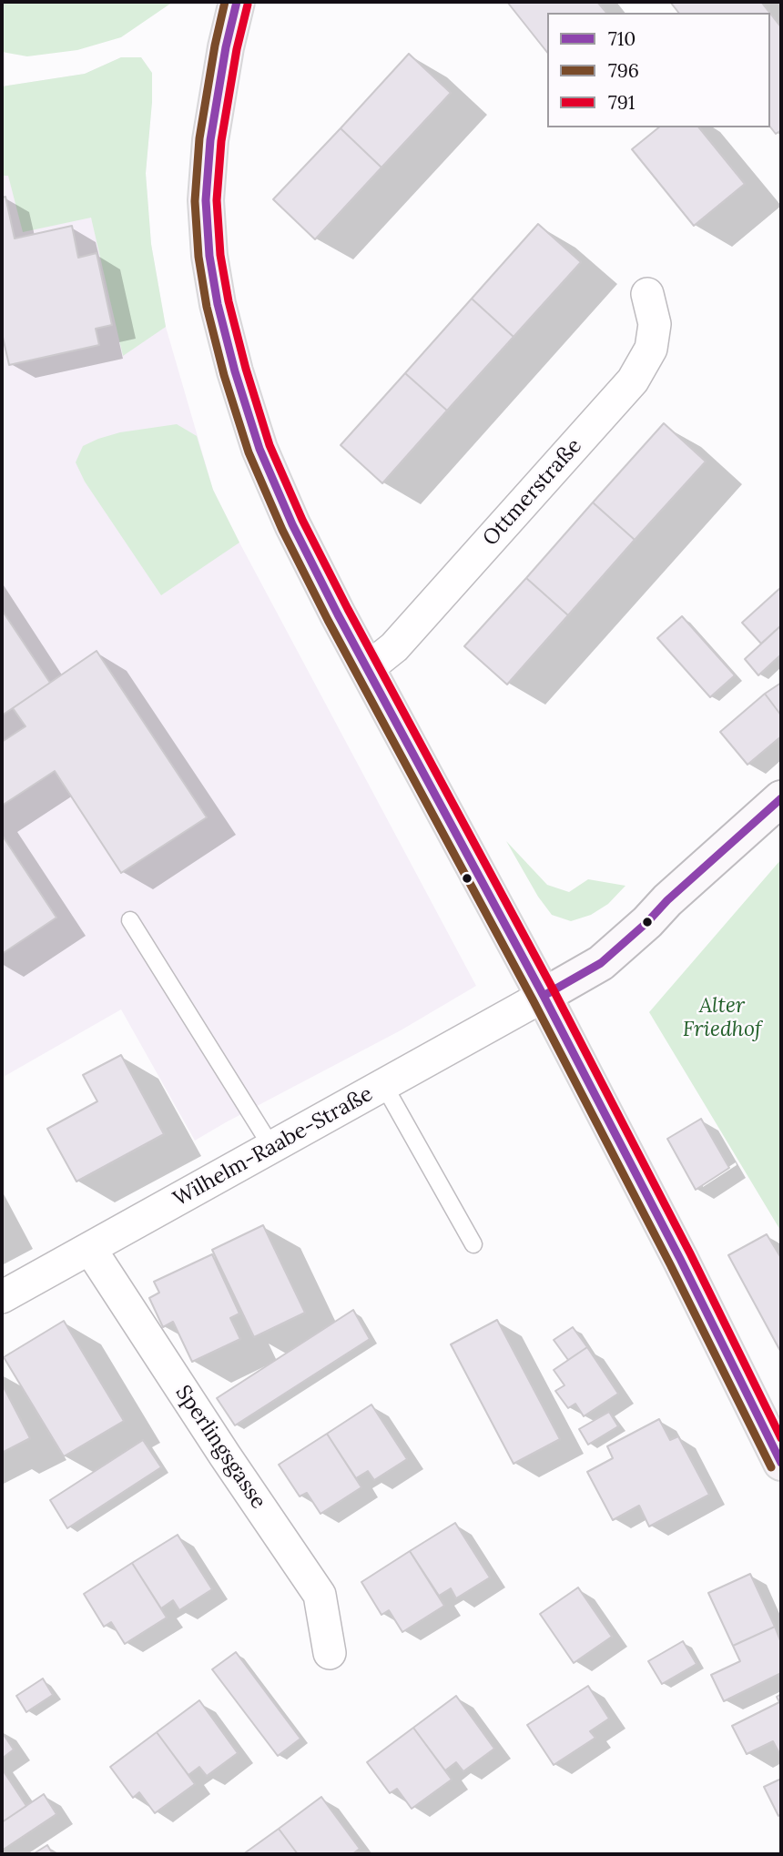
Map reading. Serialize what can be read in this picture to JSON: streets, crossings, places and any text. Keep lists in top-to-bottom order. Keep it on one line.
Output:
{"streets":{"street":["Ottmerstraße","Wilhelm-Raabe-Straße","Sperlingsgasse"]},"crossings":[["Wilhelm-Raabe-Straße","Sperlingsgasse"]],"parks":["Alter Friedhof"],"lines":["transit line 710","transit line 796","transit line 791"],"legend":["710","796","791"]}
